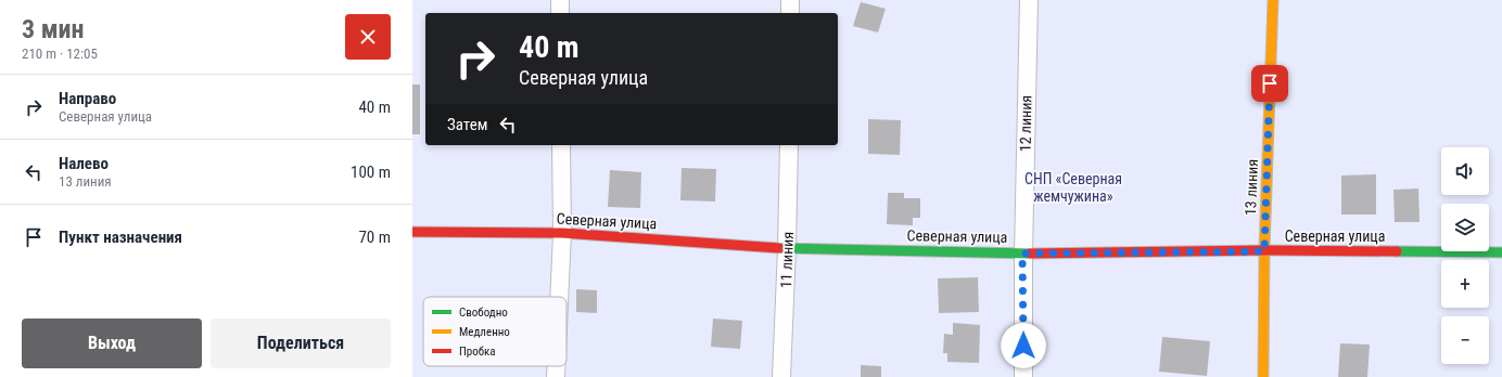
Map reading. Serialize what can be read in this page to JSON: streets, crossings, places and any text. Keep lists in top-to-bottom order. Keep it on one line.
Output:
{"streets":{"street":["12 линия","13 линия","Северная улица","11 линия"]},"crossings":[["12 линия","Северная улица"],["13 линия","Северная улица"],["Северная улица","11 линия"]],"parks":["СНП «Северная жемчужина»"],"legend":["Свободно","Медленно","Пробка"],"page":{"heading":["3 мин","210 m · 12:05"],"turn":["40 m","Северная улица"],"list":[{"name":"Направо","note":"Северная улица","value":"40 m"},{"name":"Налево","note":"13 линия","value":"100 m"},{"name":"Пункт назначения","value":"70 m"}],"then":"Затем","map_buttons":["+","−"],"buttons":["Выход","Поделиться"]}}
